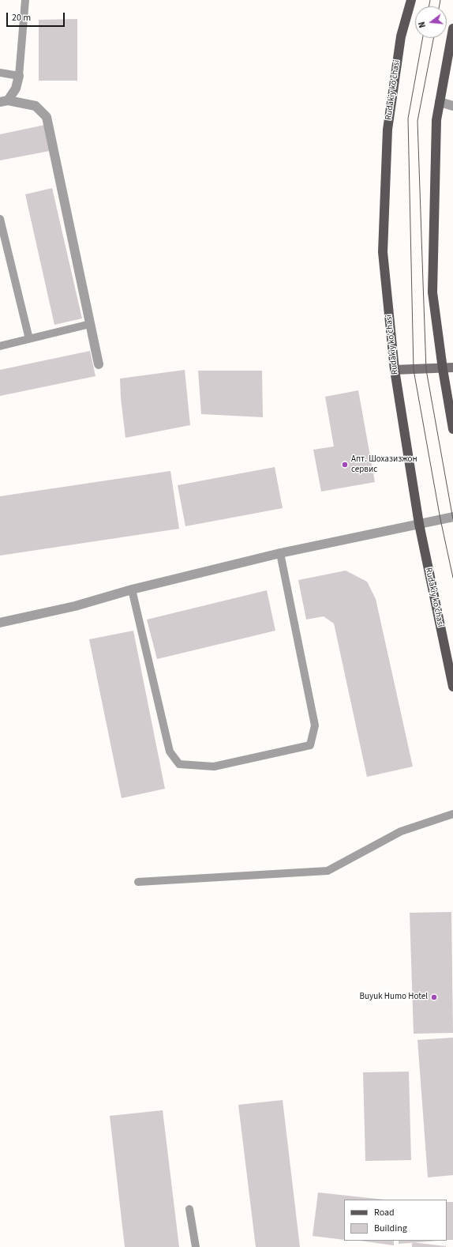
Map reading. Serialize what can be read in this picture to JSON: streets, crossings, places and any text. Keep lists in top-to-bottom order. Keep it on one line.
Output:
{"streets":{"main road":["Rudakiy ko'chasi"]},"places":["Апт. Шохазизжон сервис","Buyuk Humo Hotel"],"legend":["Road","Building"],"scale_bar":"20 m","north":"left"}
